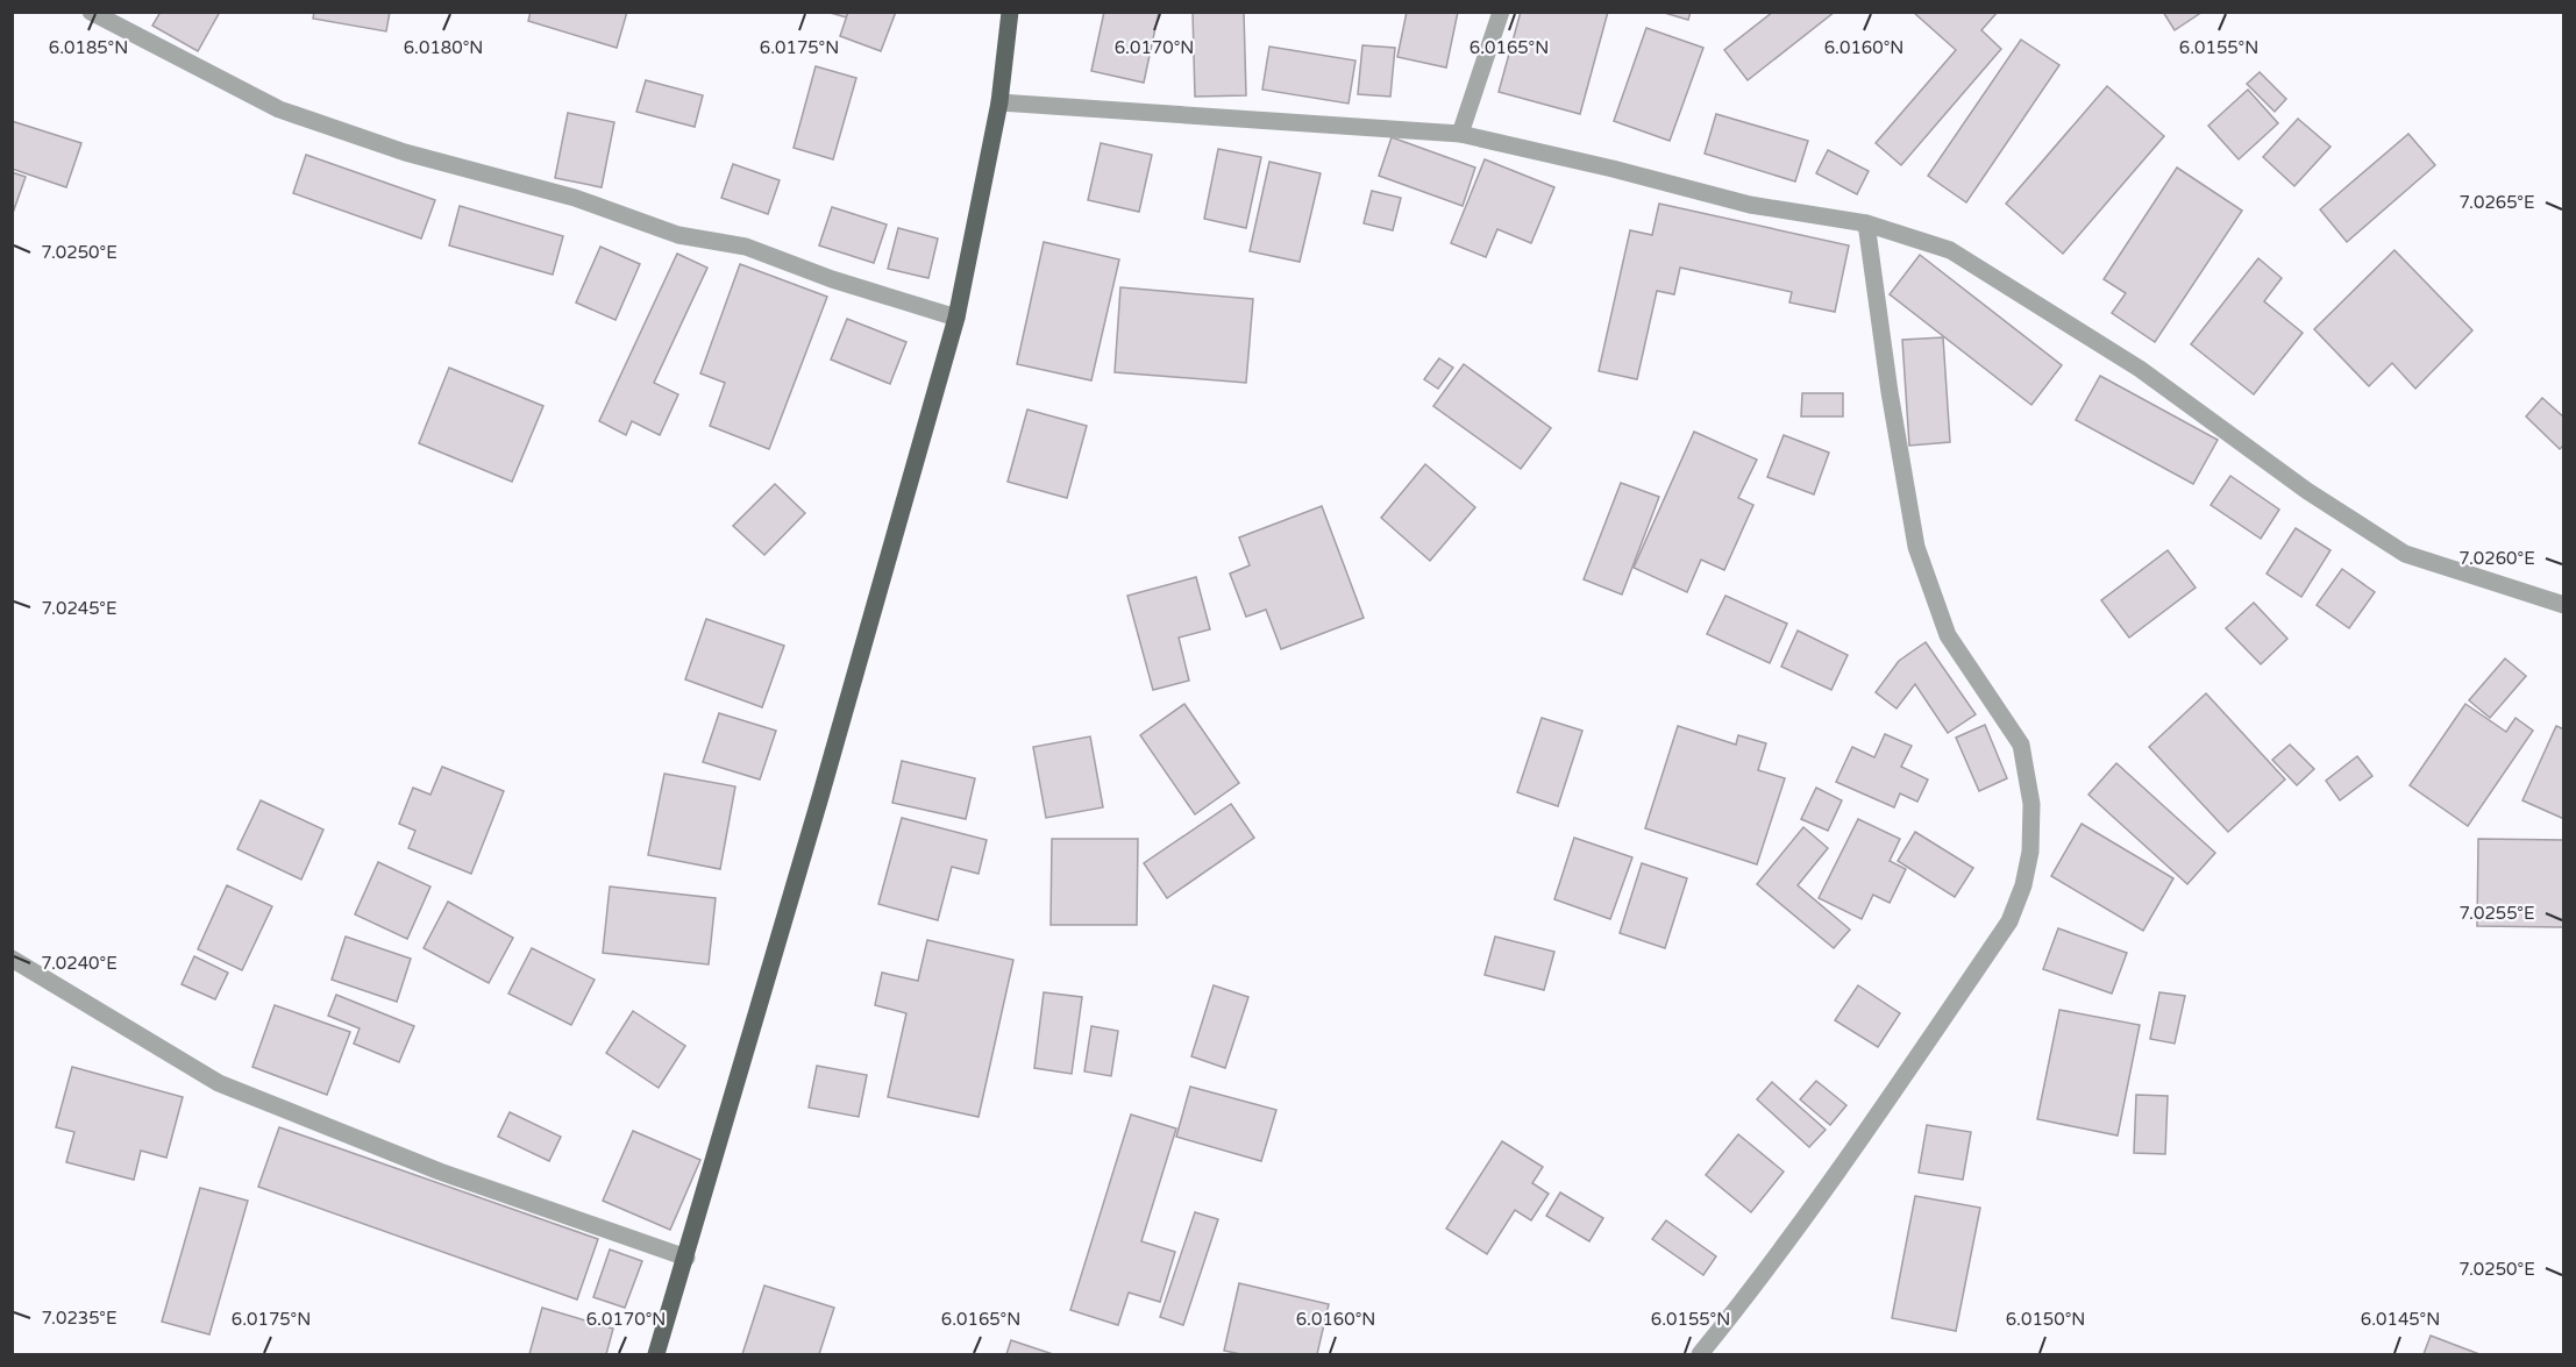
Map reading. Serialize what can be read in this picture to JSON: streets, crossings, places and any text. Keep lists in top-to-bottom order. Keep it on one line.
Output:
{"coordinates":["6.0185°N","6.0180°N","6.0175°N","6.0170°N","6.0165°N","6.0160°N","6.0155°N","7.0265°E","7.0250°E","7.0260°E","7.0245°E","7.0255°E","7.0240°E","7.0235°E","6.0150°N","6.0145°N"]}
